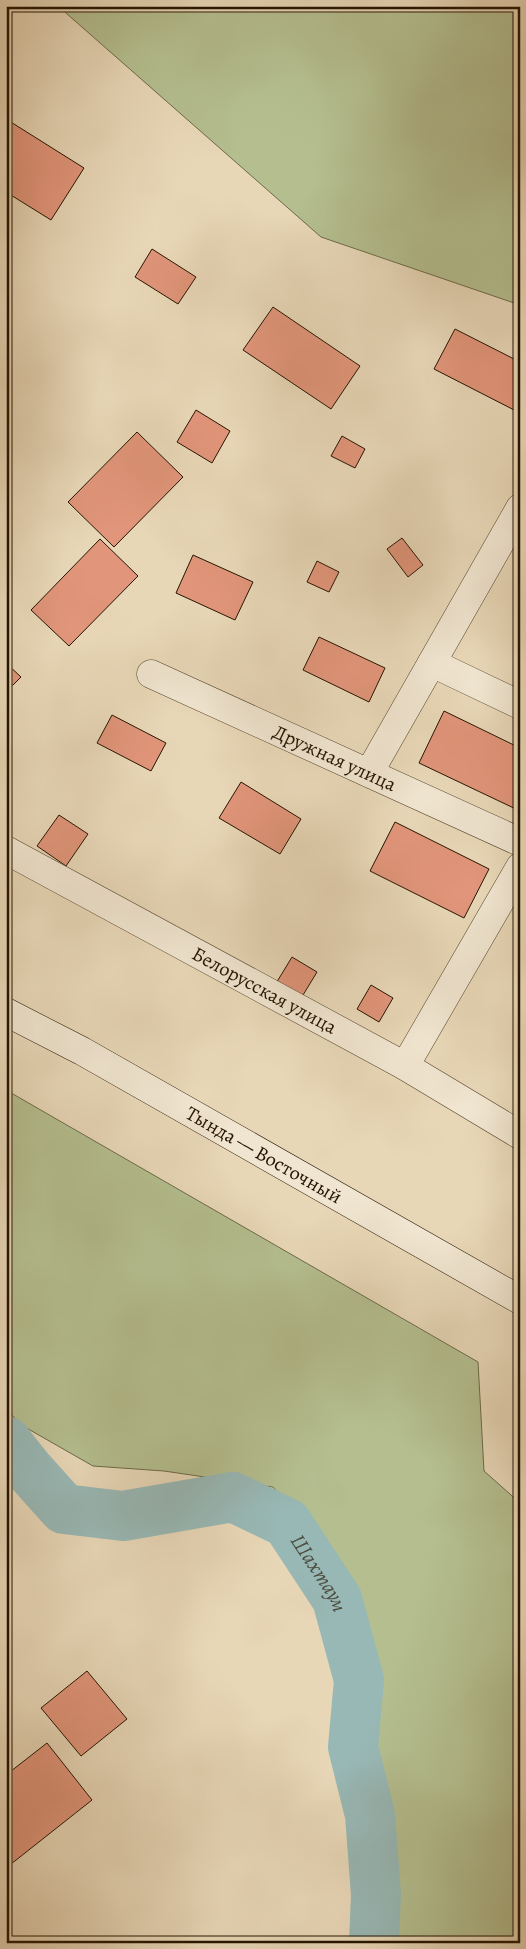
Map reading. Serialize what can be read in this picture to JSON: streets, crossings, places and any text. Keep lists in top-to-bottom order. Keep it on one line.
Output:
{"streets":{"street":["Дружная улица","Белорусская улица","Тында — Восточный"]},"water":["Шахтаум"]}
